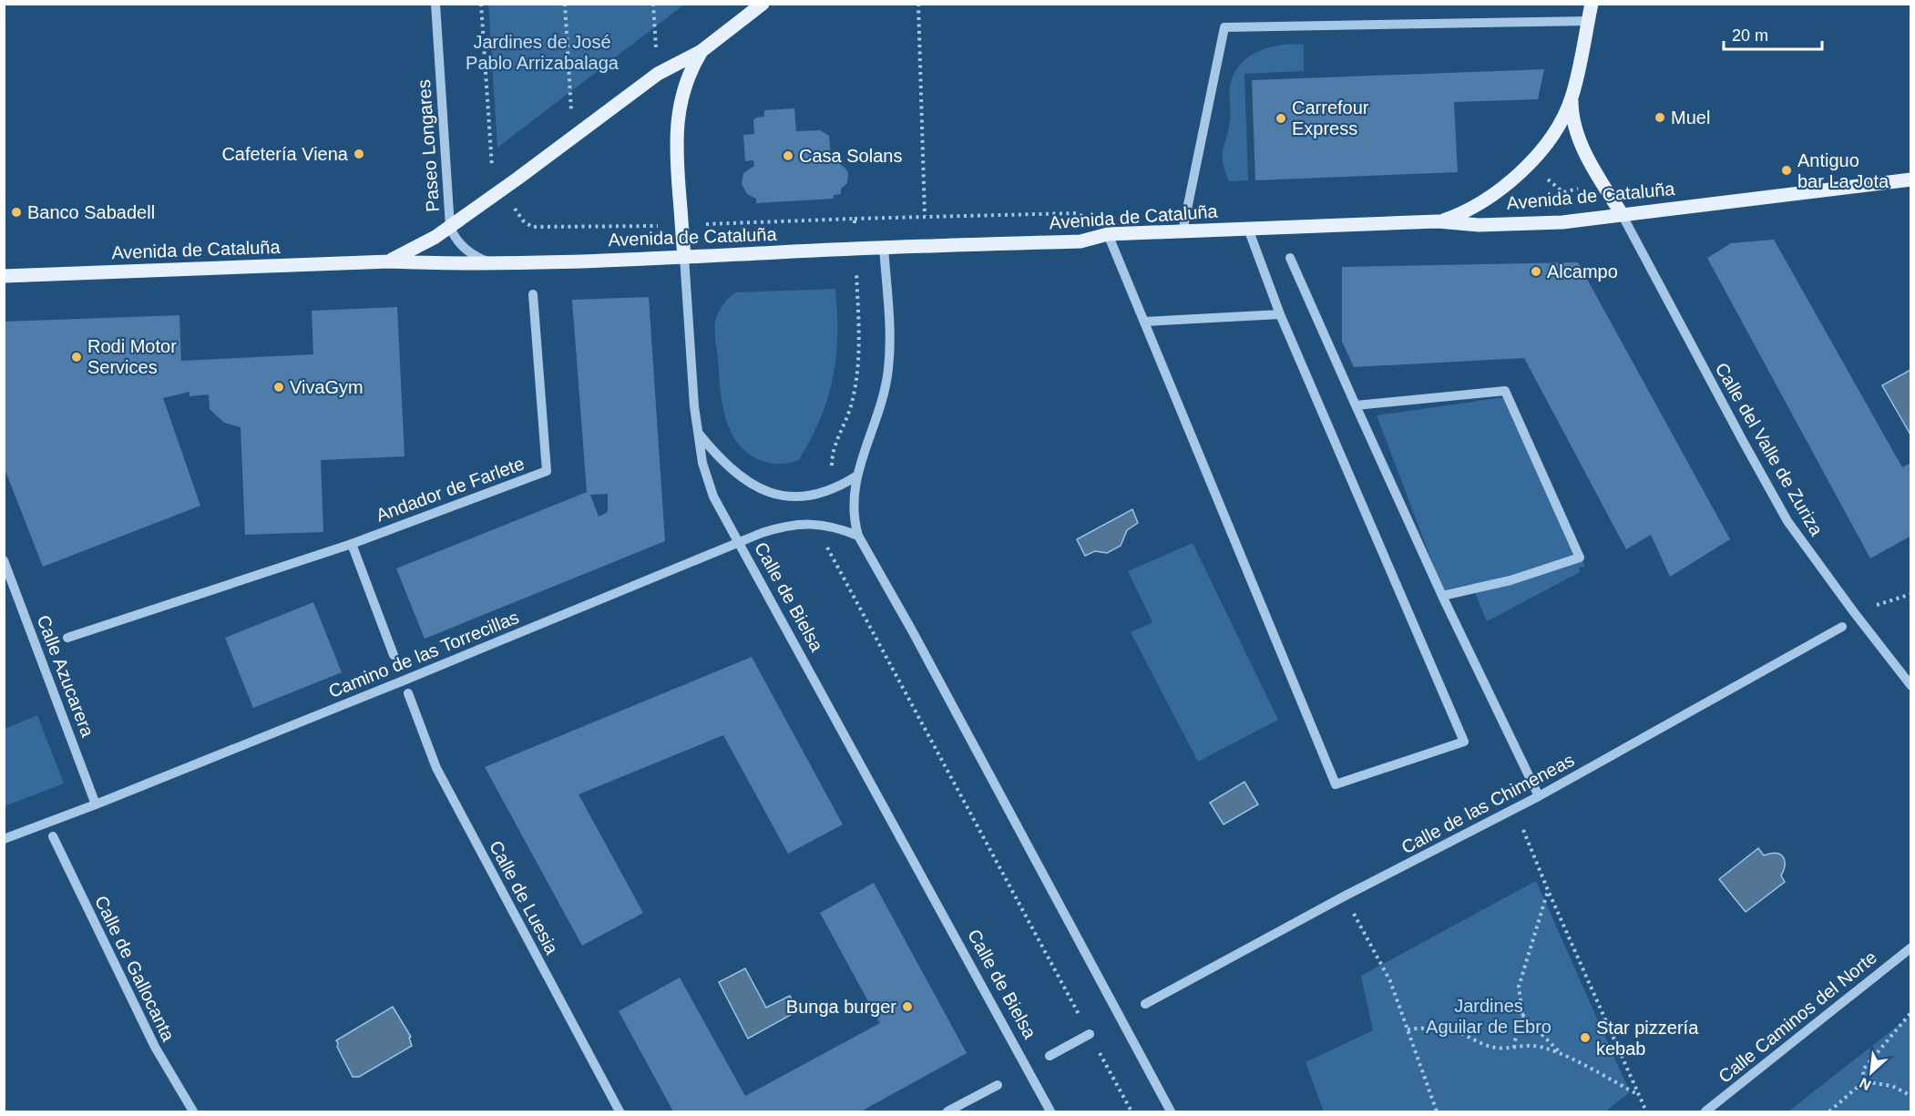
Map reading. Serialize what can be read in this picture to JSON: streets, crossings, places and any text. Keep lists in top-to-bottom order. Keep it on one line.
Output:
{"streets":{"main road":["Avenida de Cataluña","Calle de Bielsa"],"street":["Paseo Longares","Calle del Valle de Zuriza","Andador de Farlete","Camino de las Torrecillas","Calle Azucarera","Calle de las Chimeneas","Calle de Luesia","Calle de Gallocanta","Calle Caminos del Norte"]},"crossings":[["Paseo Longares","Avenida de Cataluña"],["Avenida de Cataluña","Calle del Valle de Zuriza"],["Avenida de Cataluña","Calle de Bielsa"],["Calle de Bielsa","Camino de las Torrecillas"],["Camino de las Torrecillas","Calle Azucarera"]],"parks":["Jardines de José Pablo Arrizabalaga","Jardines Aguilar de Ebro"],"places":["Muel","Carrefour Express","Cafetería Viena","Casa Solans","Antiguo bar La Jota","Banco Sabadell","Alcampo","Rodi Motor Services","VivaGym","Bunga burger","Star pizzería kebab"],"scale_bar":"20 m","north":"bottom left"}
